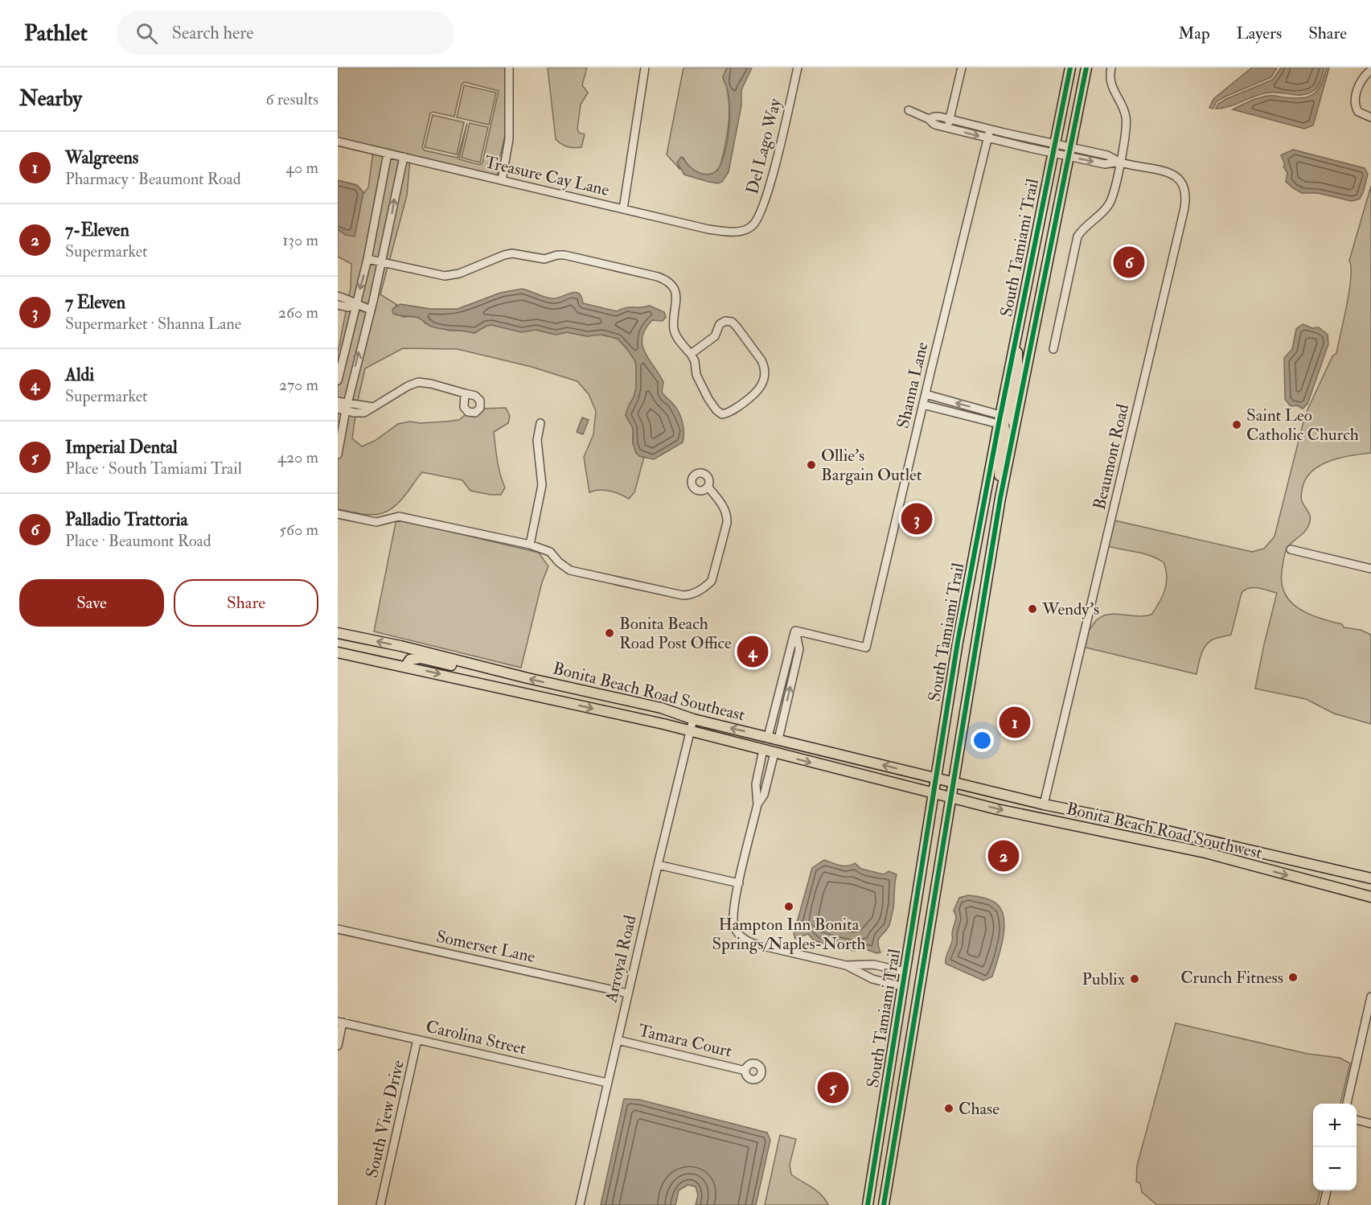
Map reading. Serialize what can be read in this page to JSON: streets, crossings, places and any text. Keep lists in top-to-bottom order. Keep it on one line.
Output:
{"streets":{"main road":["South Tamiami Trail","Bonita Beach Road Southeast","Bonita Beach Road Southwest"],"street":["Del Lago Way","Treasure Cay Lane","Shanna Lane","Beaumont Road","Somerset Lane","Arroyal Road","Carolina Street","Tamara Court","South View Drive"]},"crossings":[["Del Lago Way","Treasure Cay Lane"],["South Tamiami Trail","Beaumont Road"],["South Tamiami Trail","Bonita Beach Road Southeast"],["South Tamiami Trail","Bonita Beach Road Southwest"],["Shanna Lane","Beaumont Road"],["Beaumont Road","Bonita Beach Road Southwest"],["Bonita Beach Road Southeast","Bonita Beach Road Southwest"],["Bonita Beach Road Southeast","Arroyal Road"],["Somerset Lane","Arroyal Road"],["Arroyal Road","Carolina Street"],["Arroyal Road","Tamara Court"],["Carolina Street","South View Drive"]],"places":["Saint Leo Catholic Church","Ollie's Bargain Outlet","Wendy's","Bonita Beach Road Post Office","Hampton Inn Bonita Springs/Naples-North","Crunch Fitness","Publix","Chase"],"page":{"header":"Pathlet","search":"Search here","nav":["Map","Layers","Share"],"heading":["Nearby","6 results"],"list":[{"mark":"1","name":"Walgreens","note":"Pharmacy · Beaumont Road","value":"40 m"},{"mark":"2","name":"7-Eleven","note":"Supermarket","value":"130 m"},{"mark":"3","name":"7 Eleven","note":"Supermarket · Shanna Lane","value":"260 m"},{"mark":"4","name":"Aldi","note":"Supermarket","value":"270 m"},{"mark":"5","name":"Imperial Dental","note":"Place · South Tamiami Trail","value":"420 m"},{"mark":"6","name":"Palladio Trattoria","note":"Place · Beaumont Road","value":"560 m"}],"pins":["6","3","4","1","2","5"],"buttons":["Save","Share"],"map_buttons":["+","−"]}}
